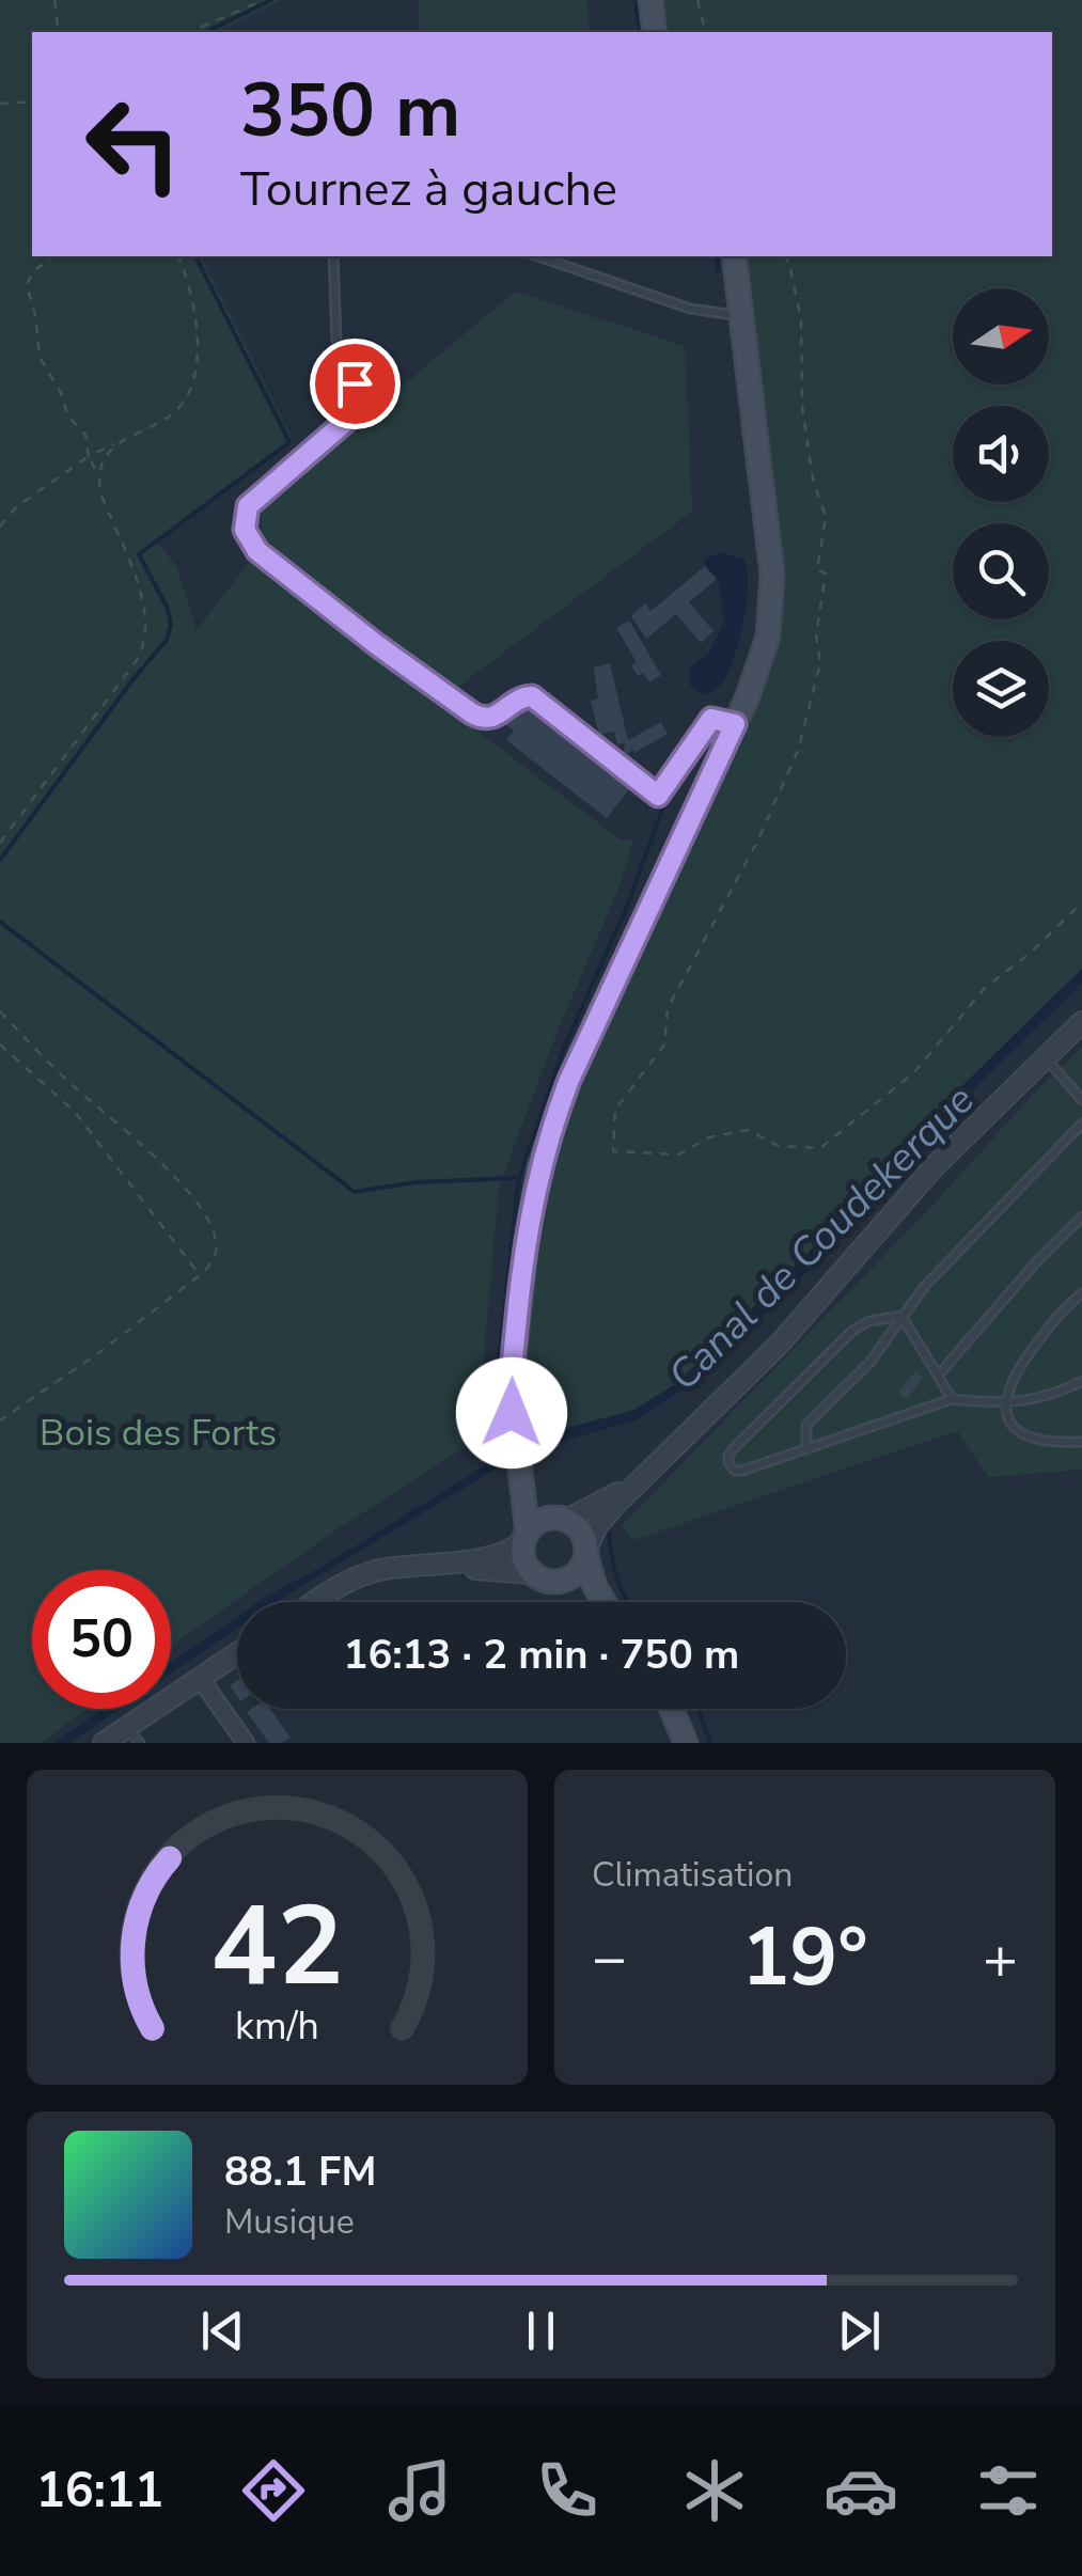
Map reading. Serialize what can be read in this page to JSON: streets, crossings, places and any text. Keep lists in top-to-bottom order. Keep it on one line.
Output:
{"water":["Canal de Coudekerque"],"parks":["Bois des Forts"],"north":"right","page":{"turn":["350 m","Tournez à gauche"],"limit":"50","trip":"16:13 · 2 min · 750 m","tile":"Climatisation","heat":["−","19°","+"],"song":["88.1 FM","Musique"],"tabs":"16:11","gauge":["42","km/h"]}}
